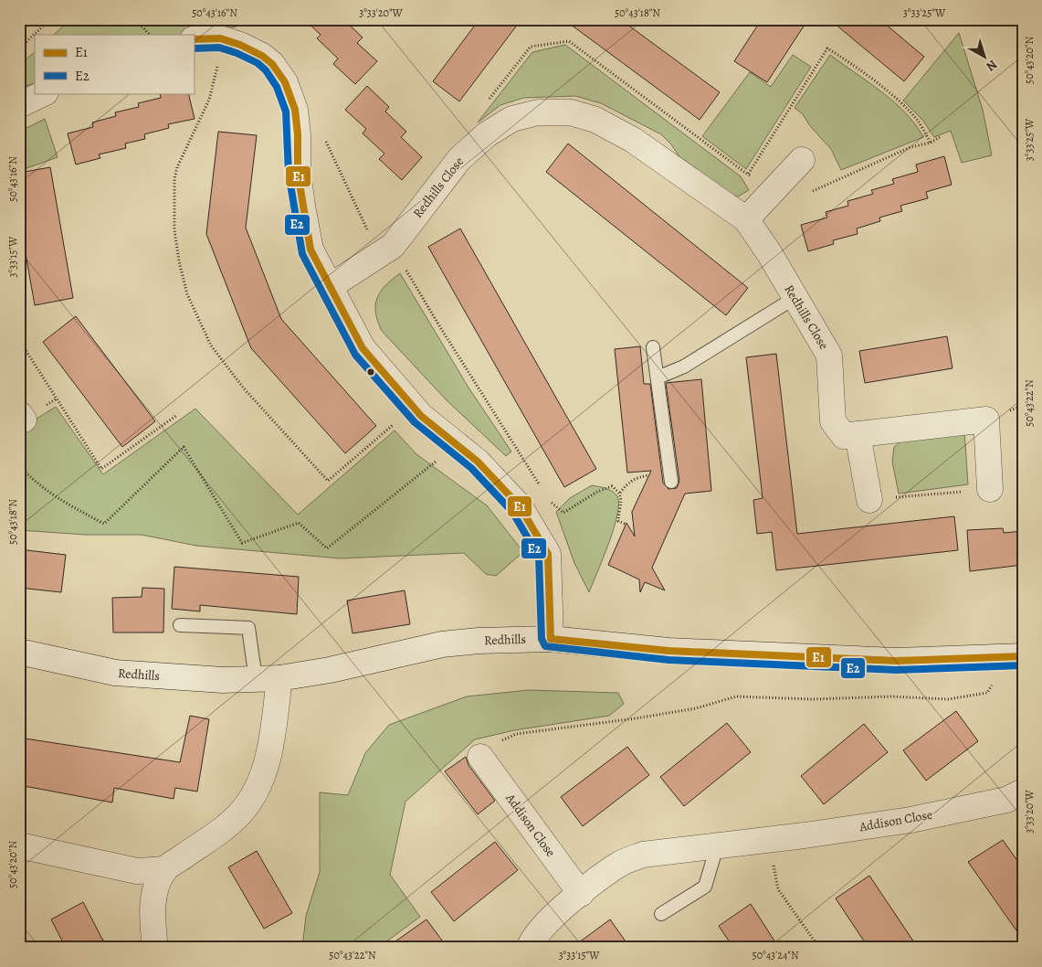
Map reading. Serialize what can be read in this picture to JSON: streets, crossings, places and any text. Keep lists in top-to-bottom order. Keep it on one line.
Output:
{"streets":{"street":["Redhills Close","Redhills","Addison Close"]},"lines":["transit line E1","transit line E2"],"legend":["E1","E2"],"north":"bottom right","coordinates":["50°43'16\"N","3°33'20\"W","50°43'18\"N","3°33'25\"W","50°43'20\"N","3°33'15\"W","50°43'22\"N","50°43'24\"N"]}
